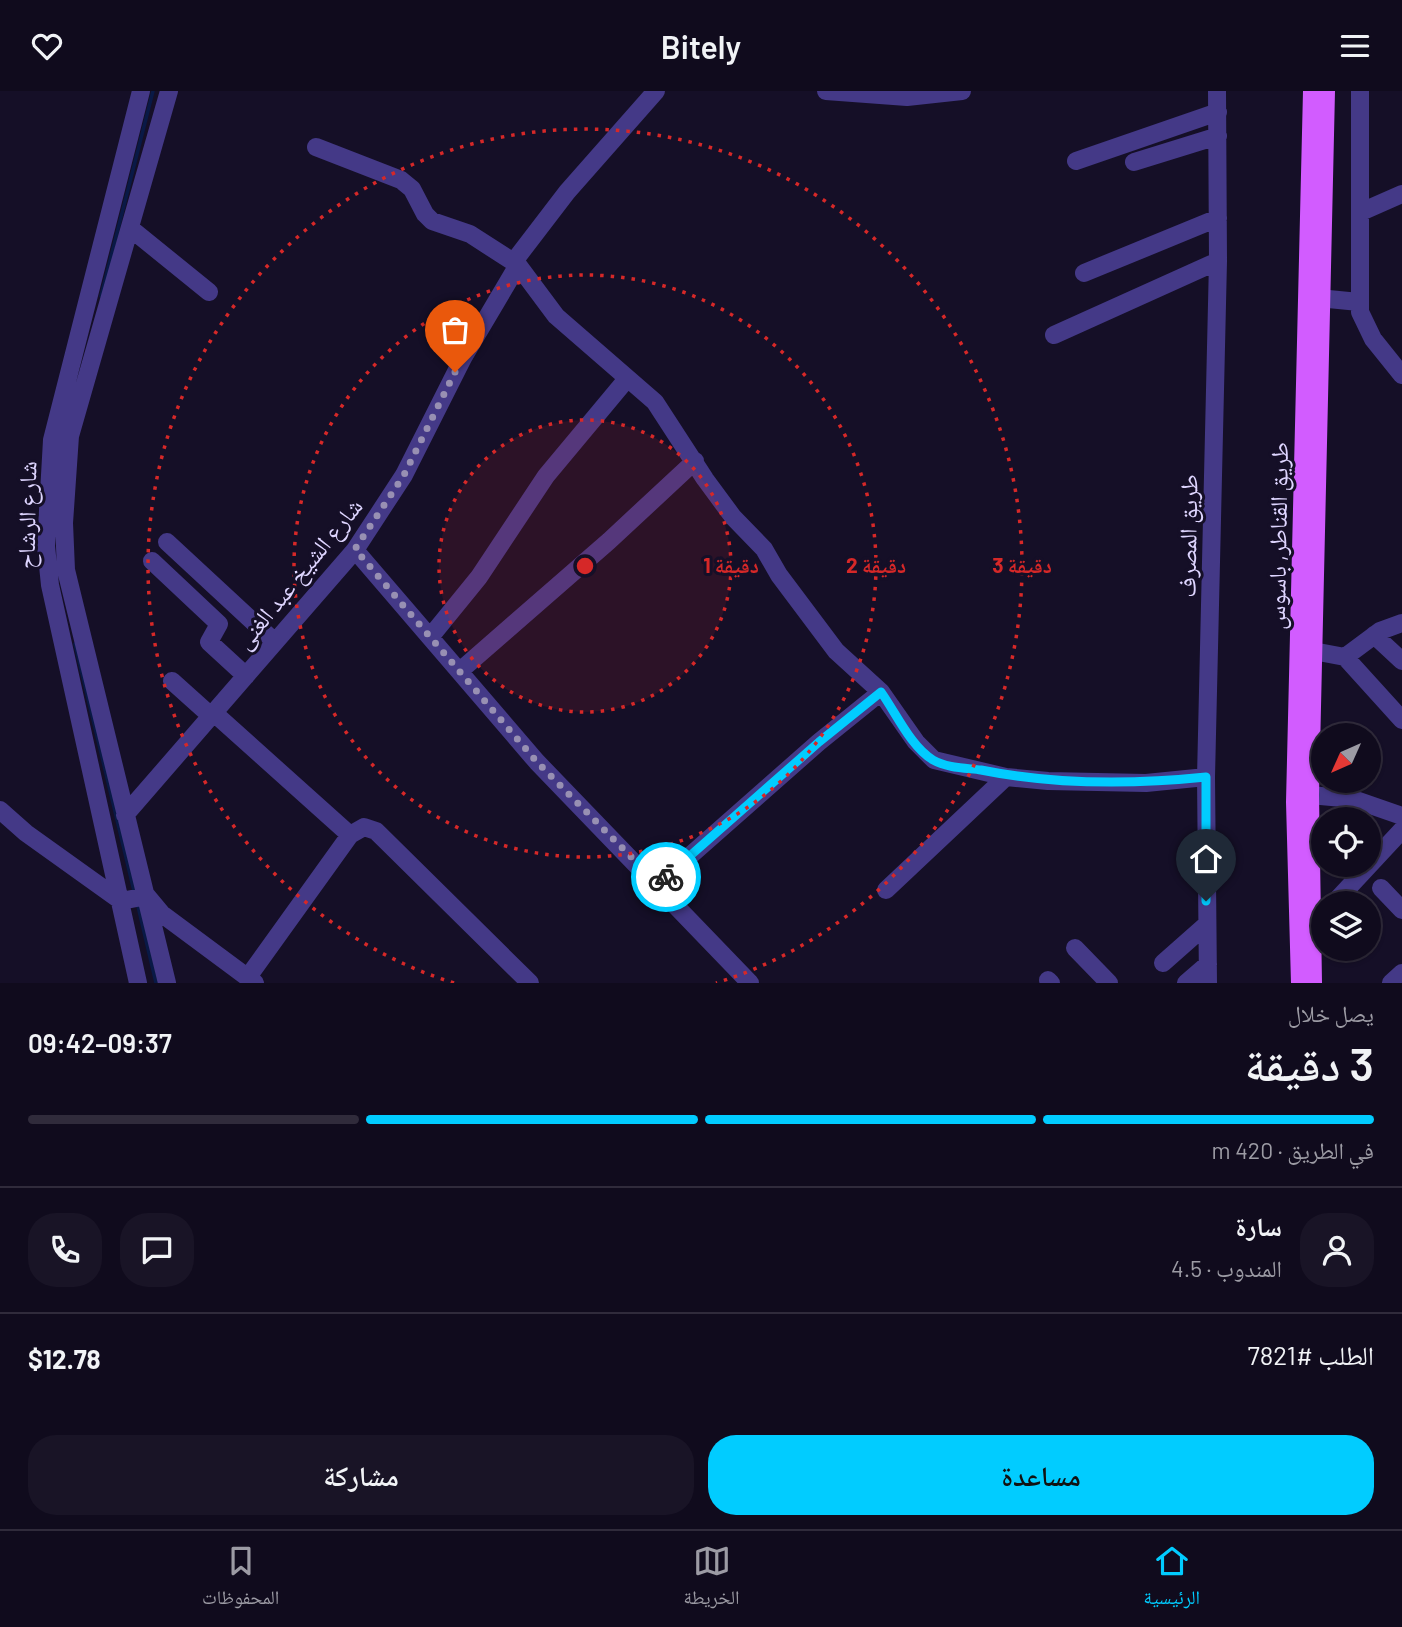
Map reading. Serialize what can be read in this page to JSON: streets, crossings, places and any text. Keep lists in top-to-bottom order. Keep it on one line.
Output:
{"streets":{"main road":["طريق القناطر, باسوس"],"street":["شارع الرشاح","طريق المصرف","شارع الشيخ عبد الغنى"]},"crossings":[["شارع الرشاح","شارع الشيخ عبد الغنى"]],"north":"bottom left","page":{"header":"Bitely","heading":["3 دقيقة","يصل خلال","09:37–09:42"],"panel":["سارة","المندوب · 4.5","الطلب #7821","$12.78"],"bar":"في الطريق · 420 m","buttons":["مساعدة","مشاركة"],"tabs":["الرئيسية","الخريطة","المحفوظات"]},"rings":["1 دقيقة","2 دقيقة","3 دقيقة"]}
